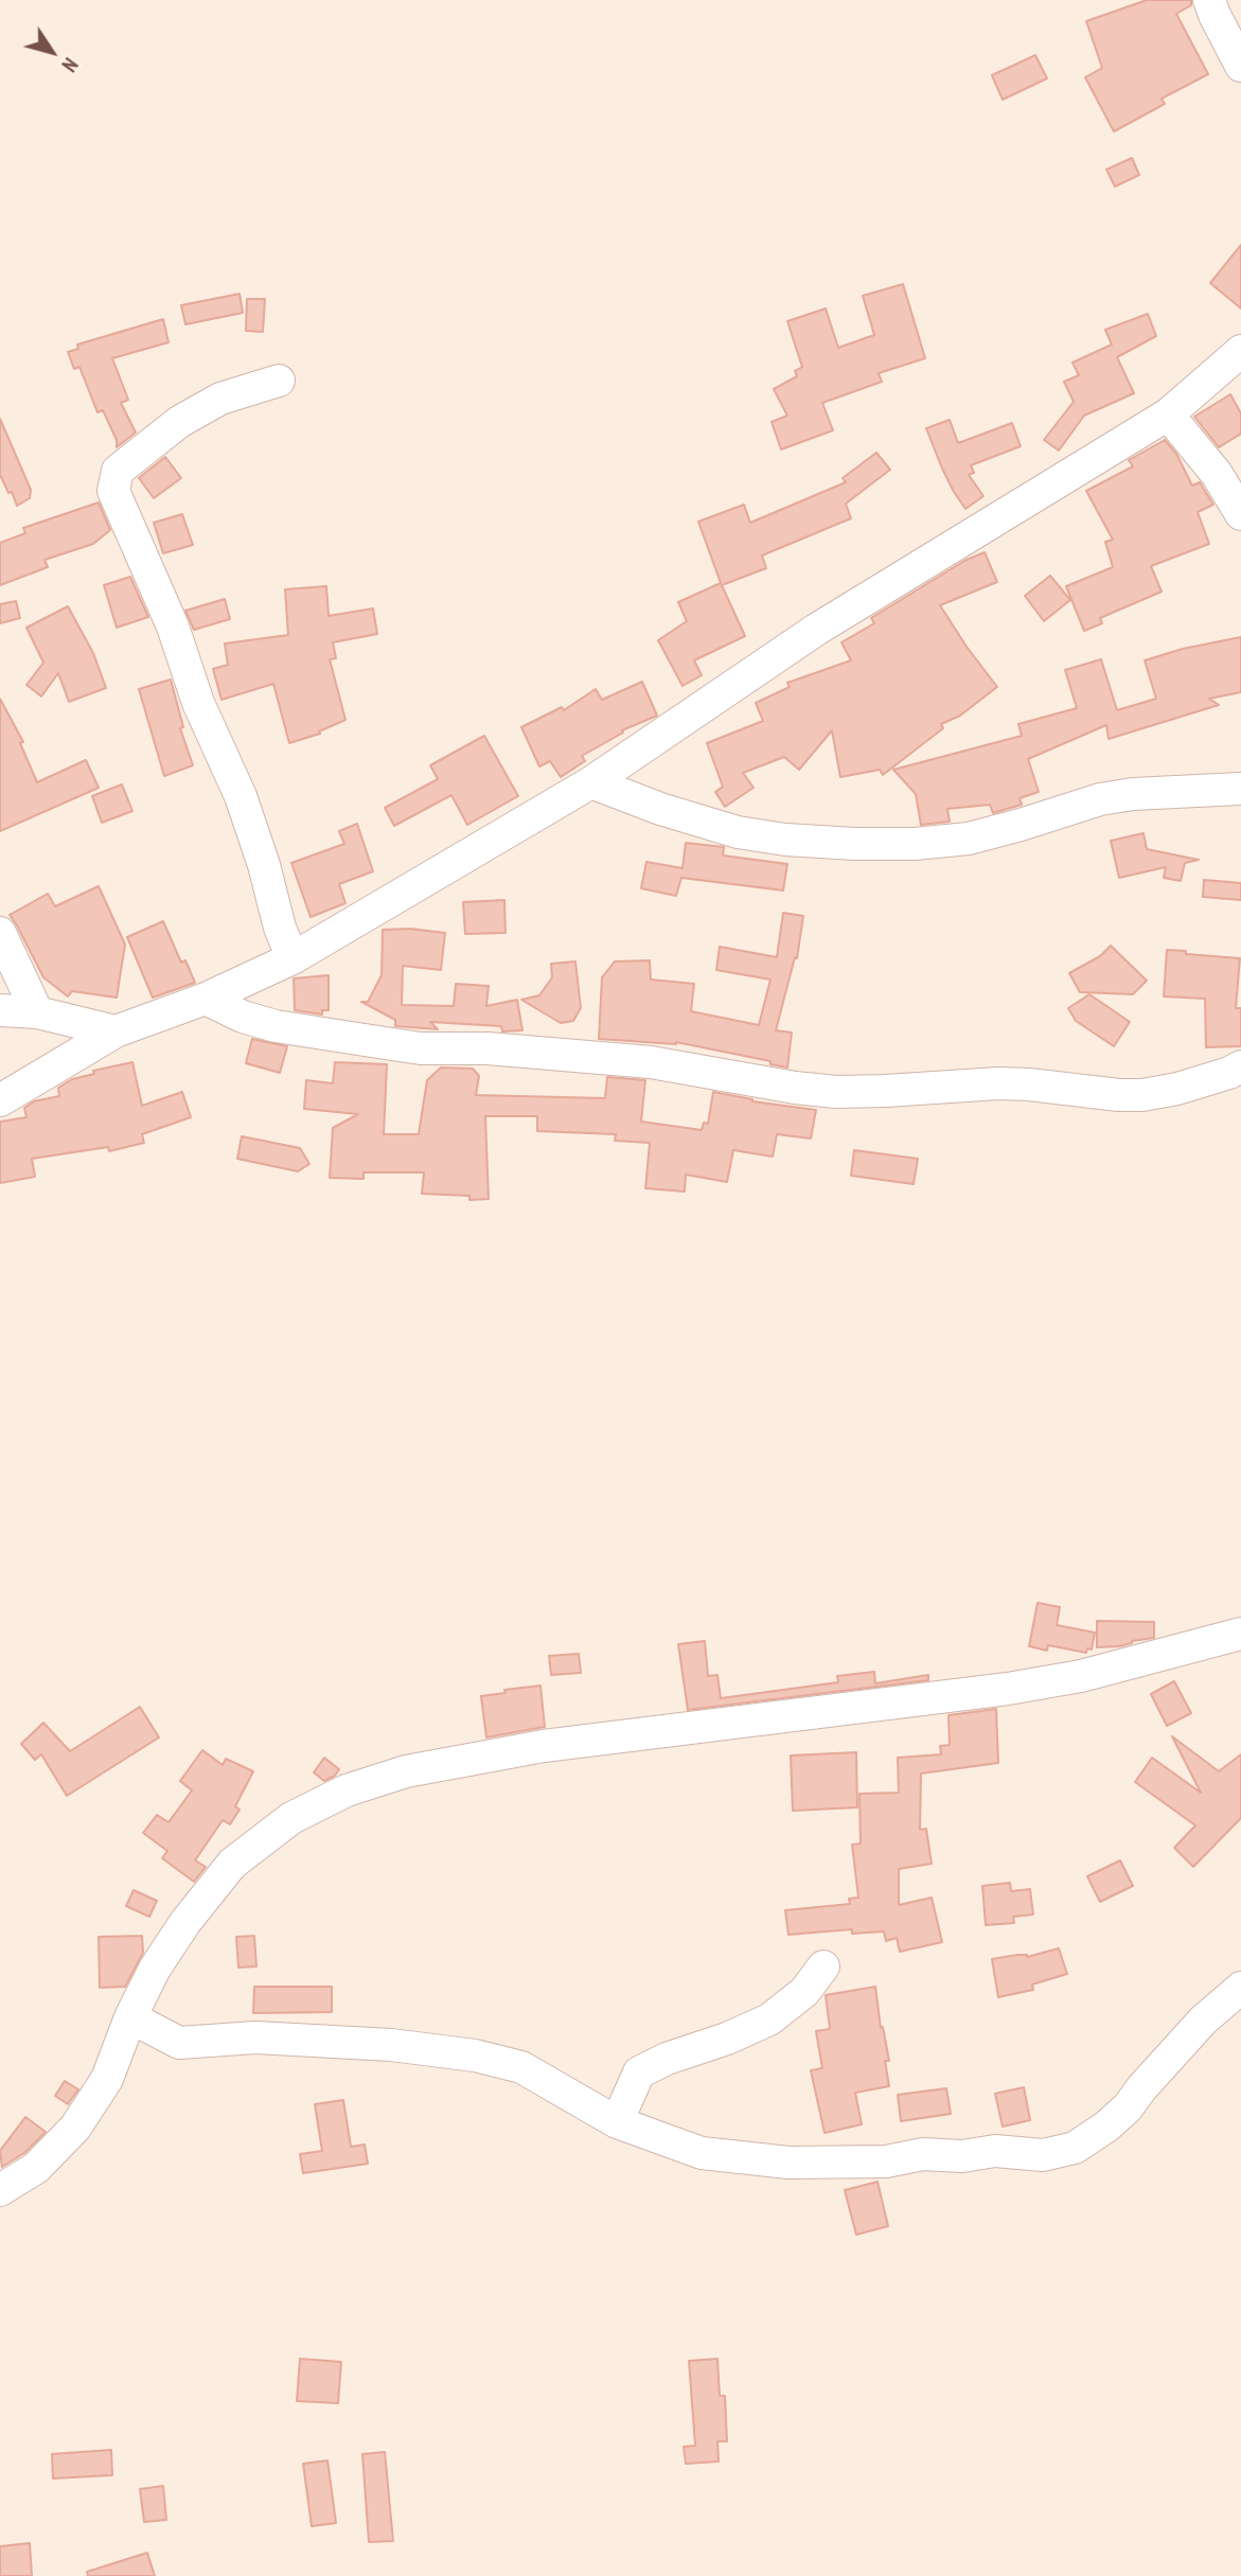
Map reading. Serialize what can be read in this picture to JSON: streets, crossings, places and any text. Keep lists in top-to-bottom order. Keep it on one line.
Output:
{"north":"bottom right"}
